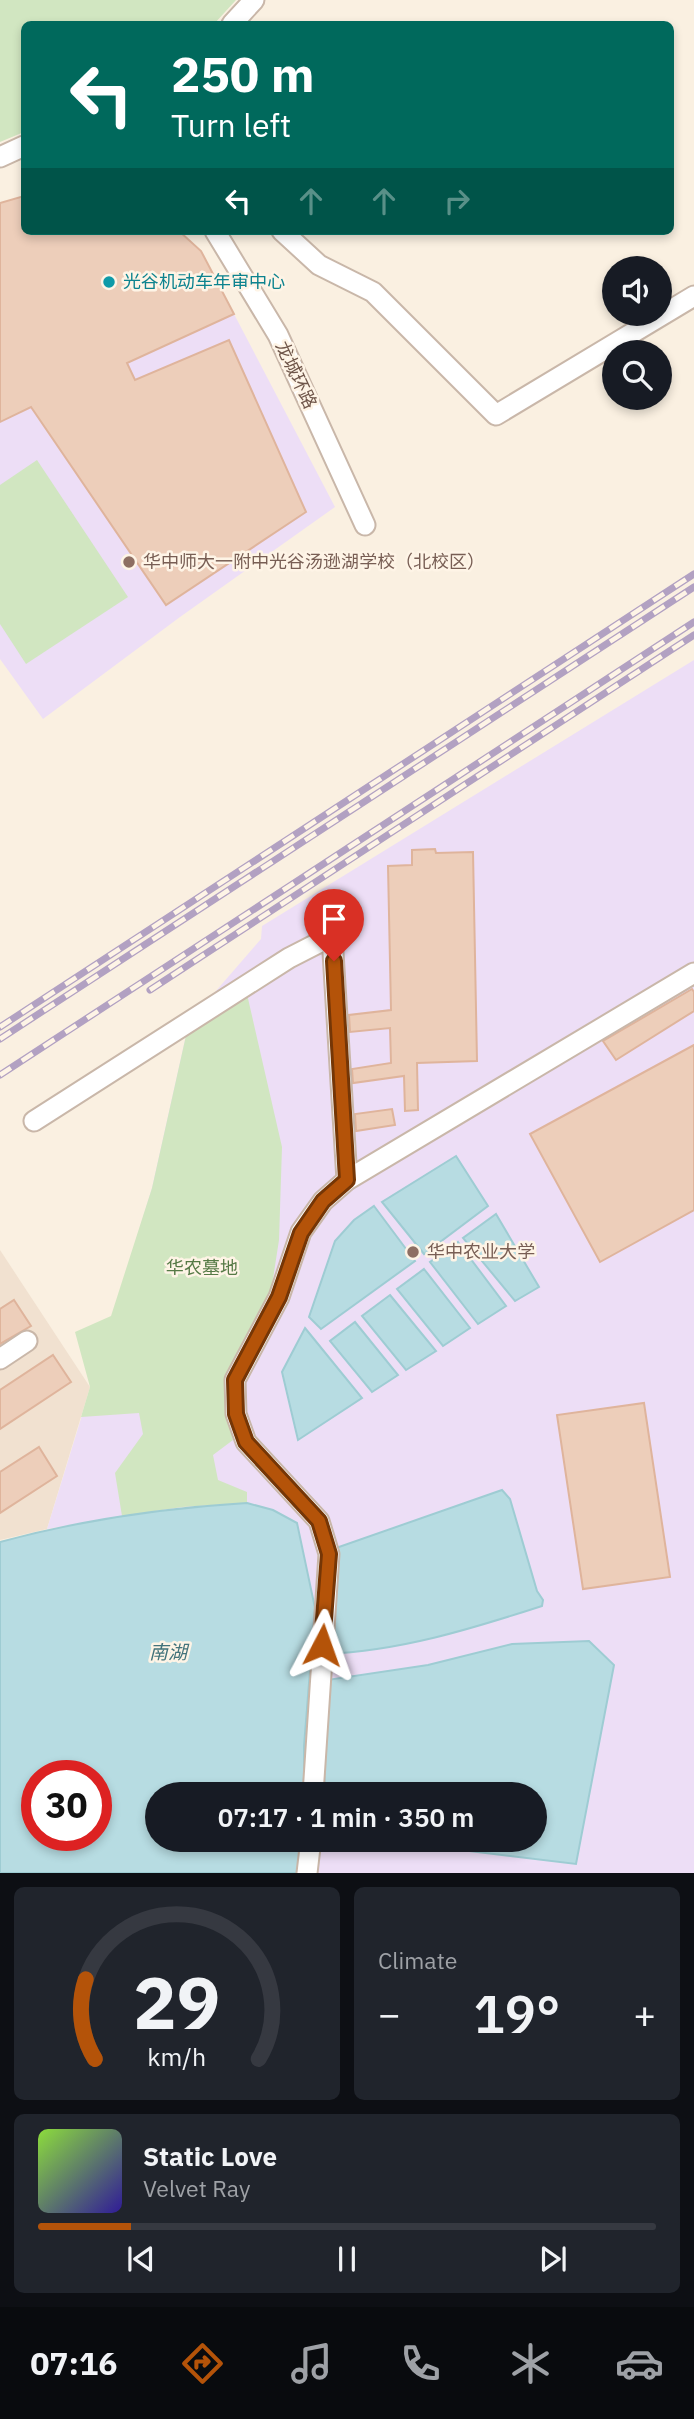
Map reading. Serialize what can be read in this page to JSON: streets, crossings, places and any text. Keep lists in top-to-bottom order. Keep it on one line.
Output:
{"streets":{"street":["龙城环路"]},"water":["南湖"],"parks":["华农墓地"],"places":["光谷机动车年审中心","华中师大一附中光谷汤逊湖学校（北校区）","华中农业大学"],"page":{"turn":["250 m","Turn left"],"limit":"30","trip":"07:17 · 1 min · 350 m","tile":"Climate","heat":["−","19°","+"],"song":["Static Love","Velvet Ray"],"tabs":"07:16","gauge":["29","km/h"]}}
